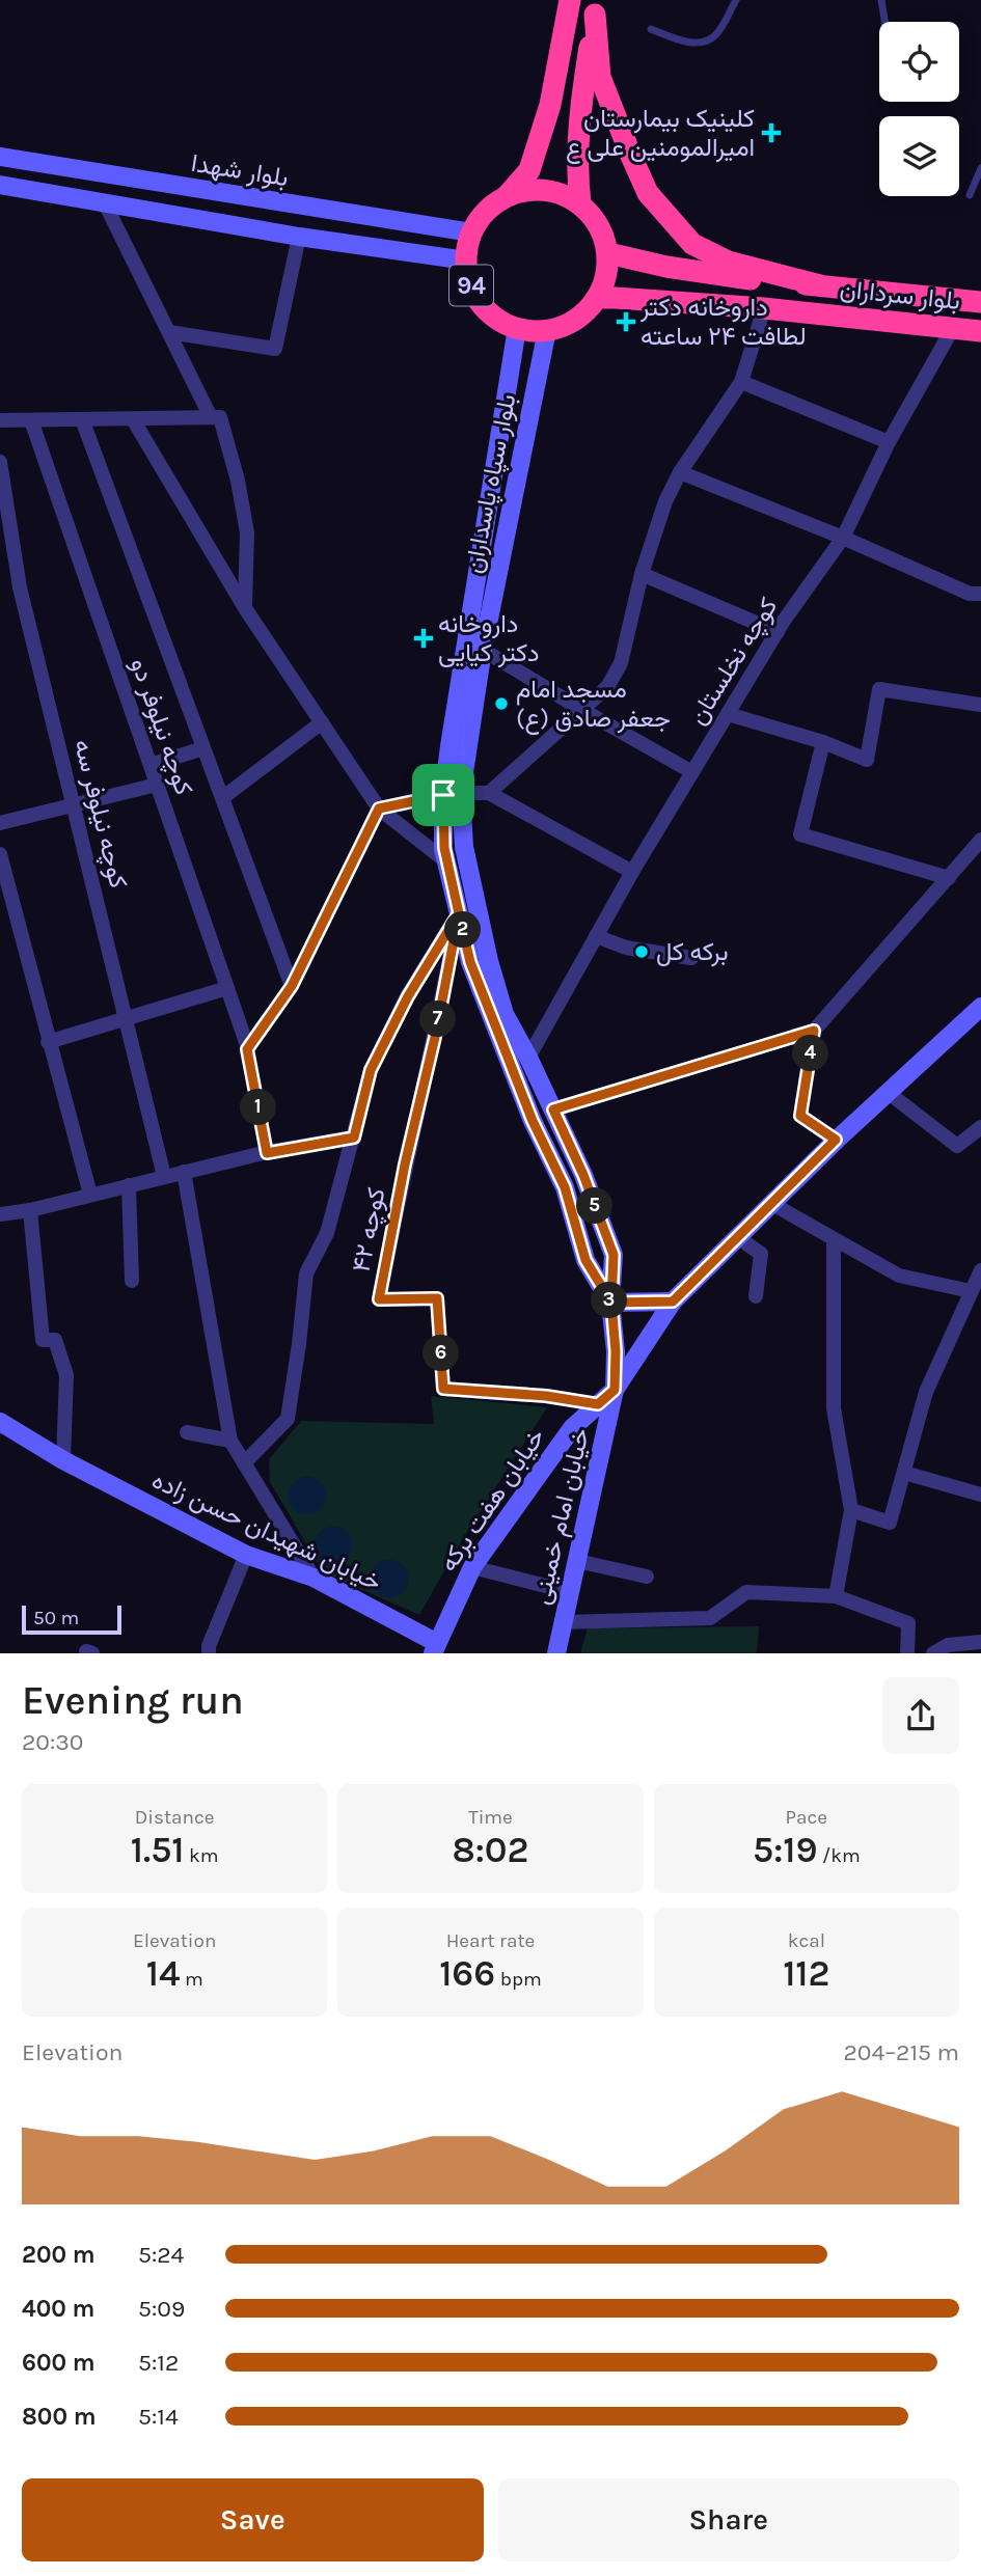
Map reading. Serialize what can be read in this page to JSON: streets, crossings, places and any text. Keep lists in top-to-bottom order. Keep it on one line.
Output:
{"streets":{"highway":["94","بلوار سرداران"],"main road":["بلوار شهدا","بلوار سپاه پاسداران","خیابان هفت برکه","خیابان امام خمینی","خیابان شهیدان حسن زاده"],"street":["کوچه نخلستان","کوچه نیلوفر دو","کوچه نیلوفر سه","کوچه ۴۲"]},"crossings":[["بلوار شهدا","94"],["بلوار شهدا","بلوار سرداران"],["بلوار شهدا","بلوار سپاه پاسداران"],["94","بلوار سرداران"],["94","بلوار سپاه پاسداران"],["بلوار سرداران","بلوار سپاه پاسداران"],["بلوار سرداران","کوچه نخلستان"],["بلوار سپاه پاسداران","کوچه نخلستان"],["بلوار سپاه پاسداران","کوچه ۴۲"],["بلوار سپاه پاسداران","خیابان امام خمینی"],["کوچه ۴۲","خیابان هفت برکه"],["خیابان هفت برکه","خیابان امام خمینی"],["خیابان هفت برکه","خیابان شهیدان حسن زاده"]],"places":{"health":["کلینیک بیمارستان امیرالمومنین علی ع","داروخانه دکتر لطافت ۲۴ ساعته","داروخانه دکتر کیایی"],"other":["مسجد امام جعفر صادق (ع)","برکه کل"]},"scale_bar":"50 m","page":{"pins":["2","7","4","1","5","3","6"],"scale":"50 m","heading":["Evening run","20:30"],"stats":[["Distance","1.51 km"],["Time","8:02"],["Pace","5:19 /km"],["Elevation","14 m"],["Heart rate","166 bpm"],["kcal","112"]],"chart":["Elevation","204–215 m"],"list":[{"name":"200 m","note":"5:24"},{"name":"400 m","note":"5:09"},{"name":"600 m","note":"5:12"},{"name":"800 m","note":"5:14"}],"buttons":["Save","Share"]}}
